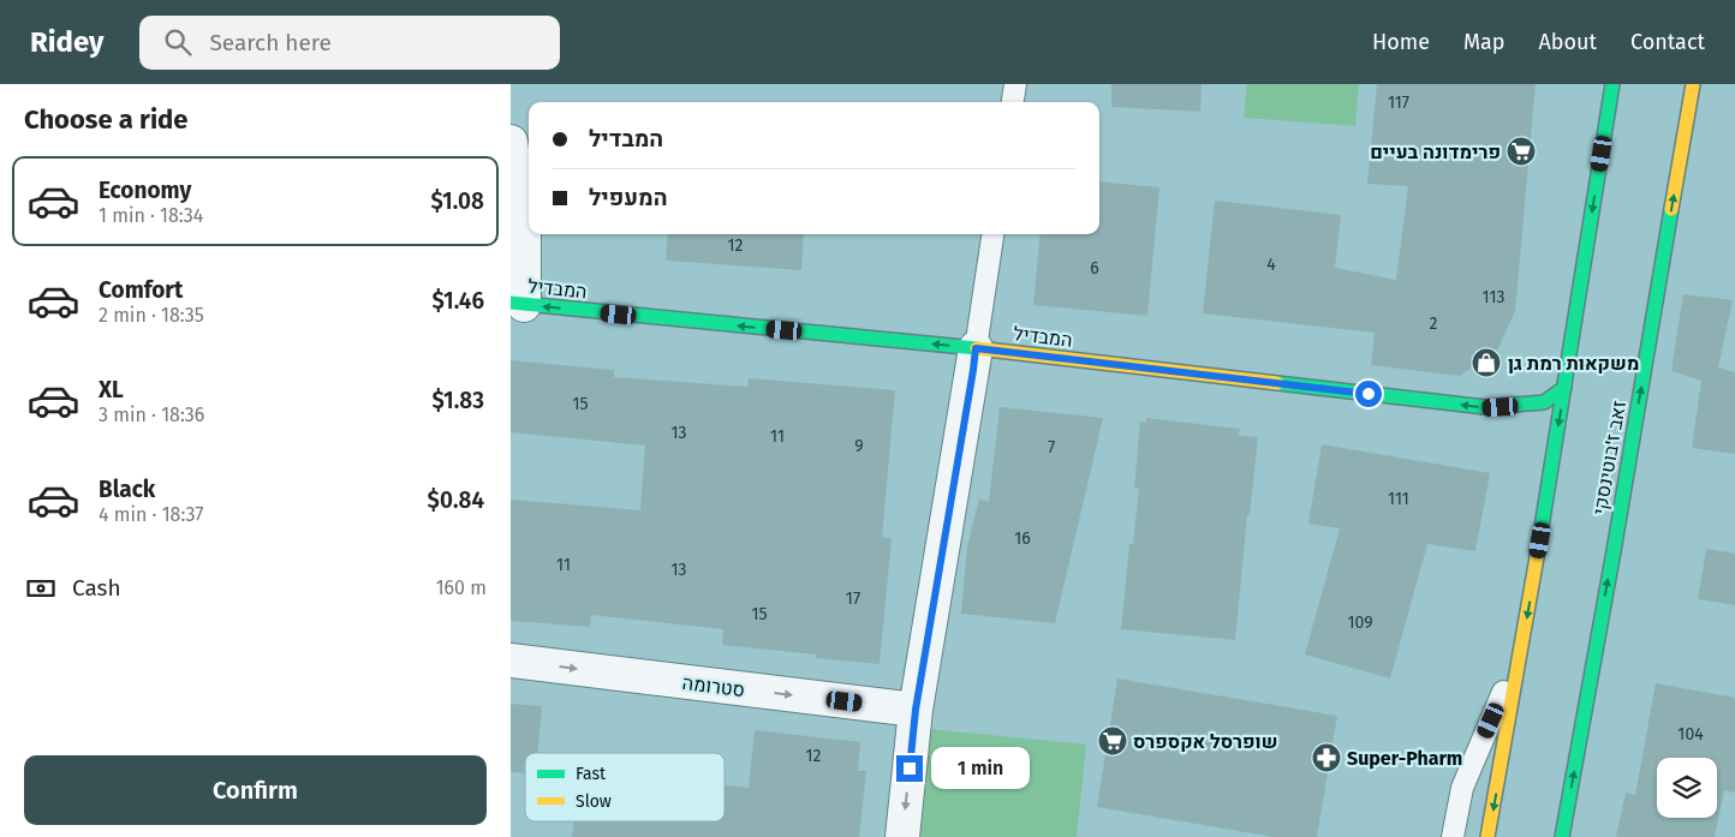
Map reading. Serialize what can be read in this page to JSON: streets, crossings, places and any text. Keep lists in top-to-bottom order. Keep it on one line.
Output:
{"streets":{"main road":["המבדיל","זאב ז'בוטינסקי"],"street":["סטרומה"]},"one_way":["המבדיל","סטרומה"],"places":{"supermarket":["פרימדונה בעיים","שופרסל אקספרס"],"shop":["משקאות רמת גן"],"pharmacy":["Super-Pharm"]},"house_numbers":["117","12","4","6","113","2","15","13","11","9","7","111","16","11","13","17","15","109","104","12"],"legend":["Fast","Slow"],"page":{"header":"Ridey","search":"Search here","nav":["Home","Map","About","Contact"],"heading":"Choose a ride","banner":["המבדיל","המעפיל"],"list":[{"name":"Economy","note":"1 min · 18:34","value":"$1.08"},{"name":"Comfort","note":"2 min · 18:35","value":"$1.46"},{"name":"XL","note":"3 min · 18:36","value":"$1.83"},{"name":"Black","note":"4 min · 18:37","value":"$0.84"}],"pay":["Cash","160 m"],"buttons":"Confirm","bubble":"1 min"}}
